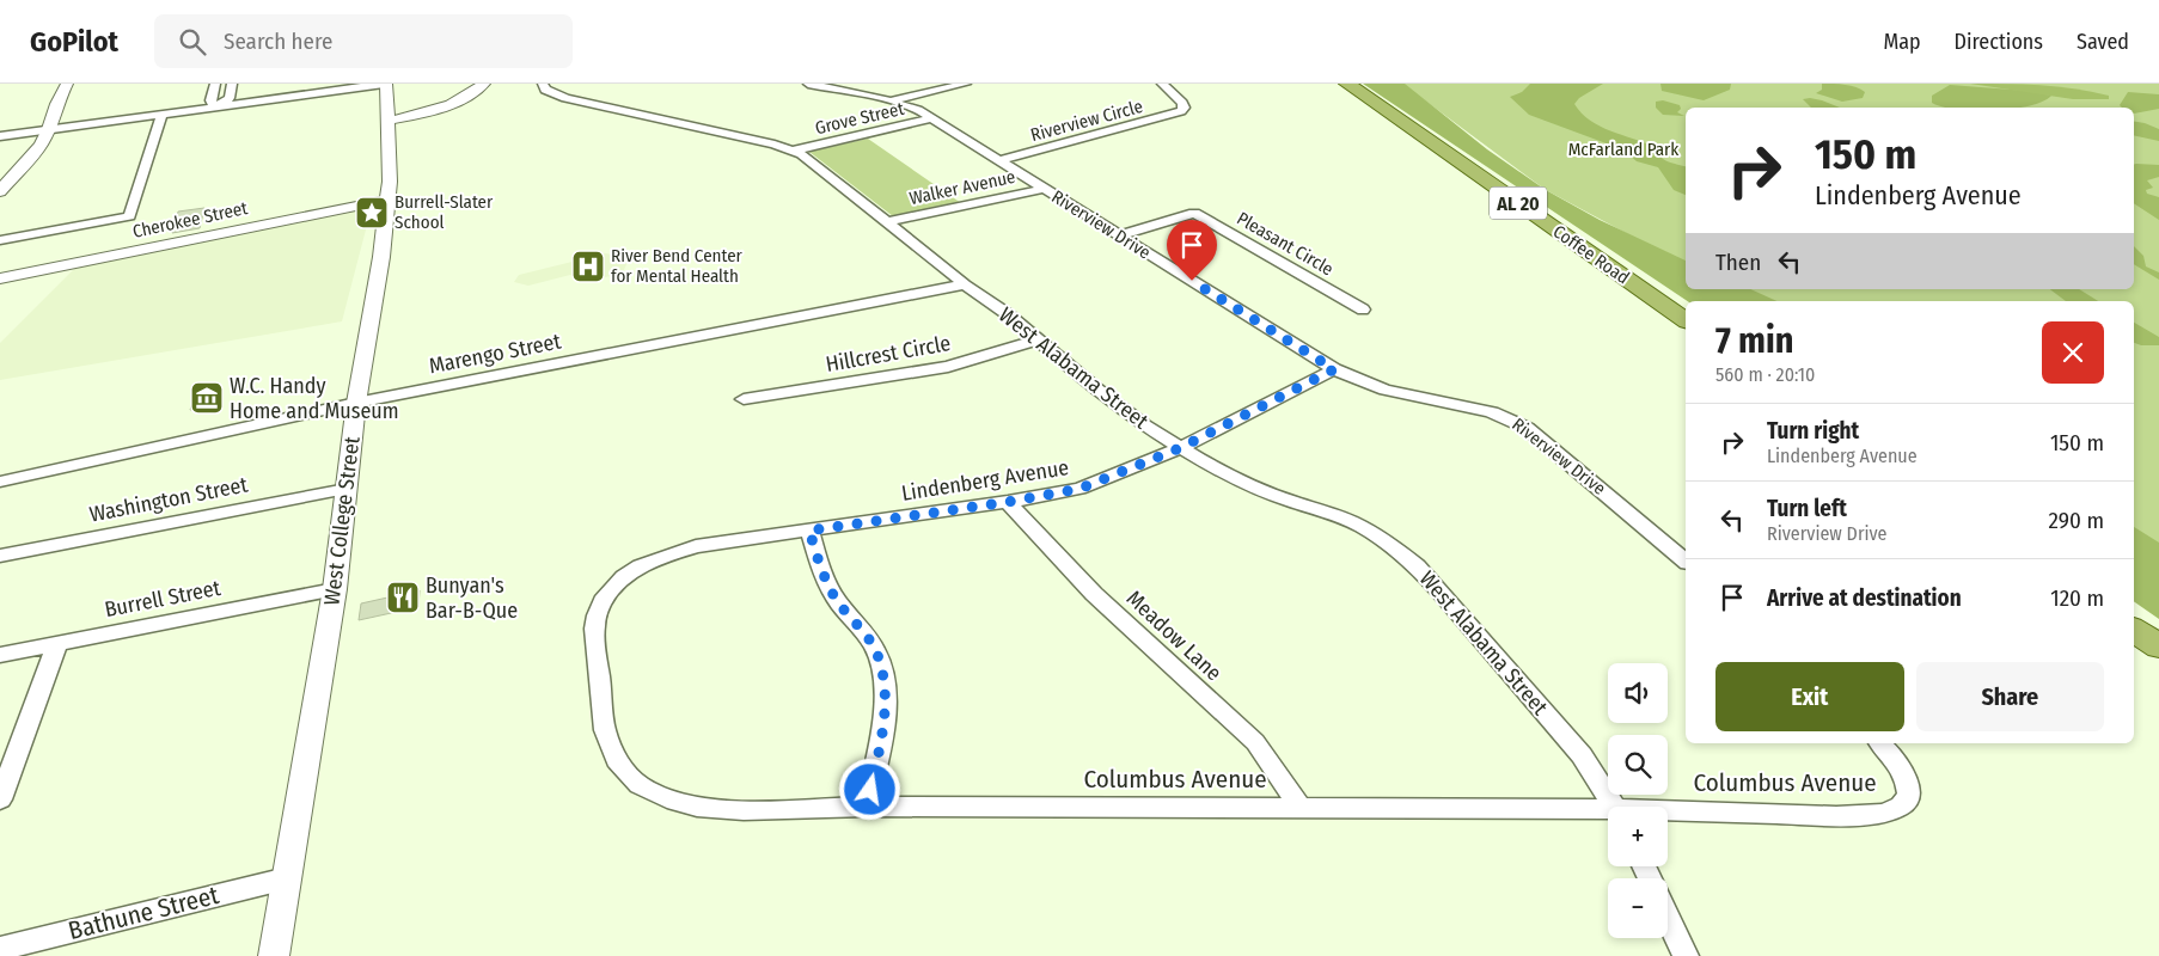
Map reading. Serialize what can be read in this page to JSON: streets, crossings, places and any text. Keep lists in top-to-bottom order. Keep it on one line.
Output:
{"streets":{"main road":["AL 20","Coffee Road"],"street":["Grove Street","Riverview Circle","Walker Avenue","Cherokee Street","Riverview Drive","Pleasant Circle","Marengo Street","Hillcrest Circle","West Alabama Street","Lindenberg Avenue","Washington Street","West College Street","Burrell Street","Meadow Lane","Columbus Avenue","Bathune Street"]},"crossings":[["Grove Street","Riverview Drive"],["Grove Street","West Alabama Street"],["Riverview Circle","Riverview Drive"],["Walker Avenue","Riverview Drive"],["Walker Avenue","West Alabama Street"],["Cherokee Street","West College Street"],["Riverview Drive","Pleasant Circle"],["Riverview Drive","Lindenberg Avenue"],["Marengo Street","West Alabama Street"],["Marengo Street","West College Street"],["Hillcrest Circle","West Alabama Street"],["West Alabama Street","Lindenberg Avenue"],["Lindenberg Avenue","Meadow Lane"],["Lindenberg Avenue","Columbus Avenue"],["Washington Street","West College Street"],["West College Street","Burrell Street"],["West College Street","Bathune Street"],["Meadow Lane","Columbus Avenue"]],"parks":["McFarland Park"],"places":{"place":["Burrell-Slater School"],"hospital":["River Bend Center for Mental Health"],"museum":["W.C. Handy Home and Museum"],"restaurant":["Bunyan's Bar-B-Que"]},"page":{"header":"GoPilot","search":"Search here","nav":["Map","Directions","Saved"],"turn":["150 m","Lindenberg Avenue"],"then":"Then","heading":["7 min","560 m · 20:10"],"list":[{"name":"Turn right","note":"Lindenberg Avenue","value":"150 m"},{"name":"Turn left","note":"Riverview Drive","value":"290 m"},{"name":"Arrive at destination","value":"120 m"}],"buttons":["Exit","Share"],"map_buttons":["+","−"]}}
